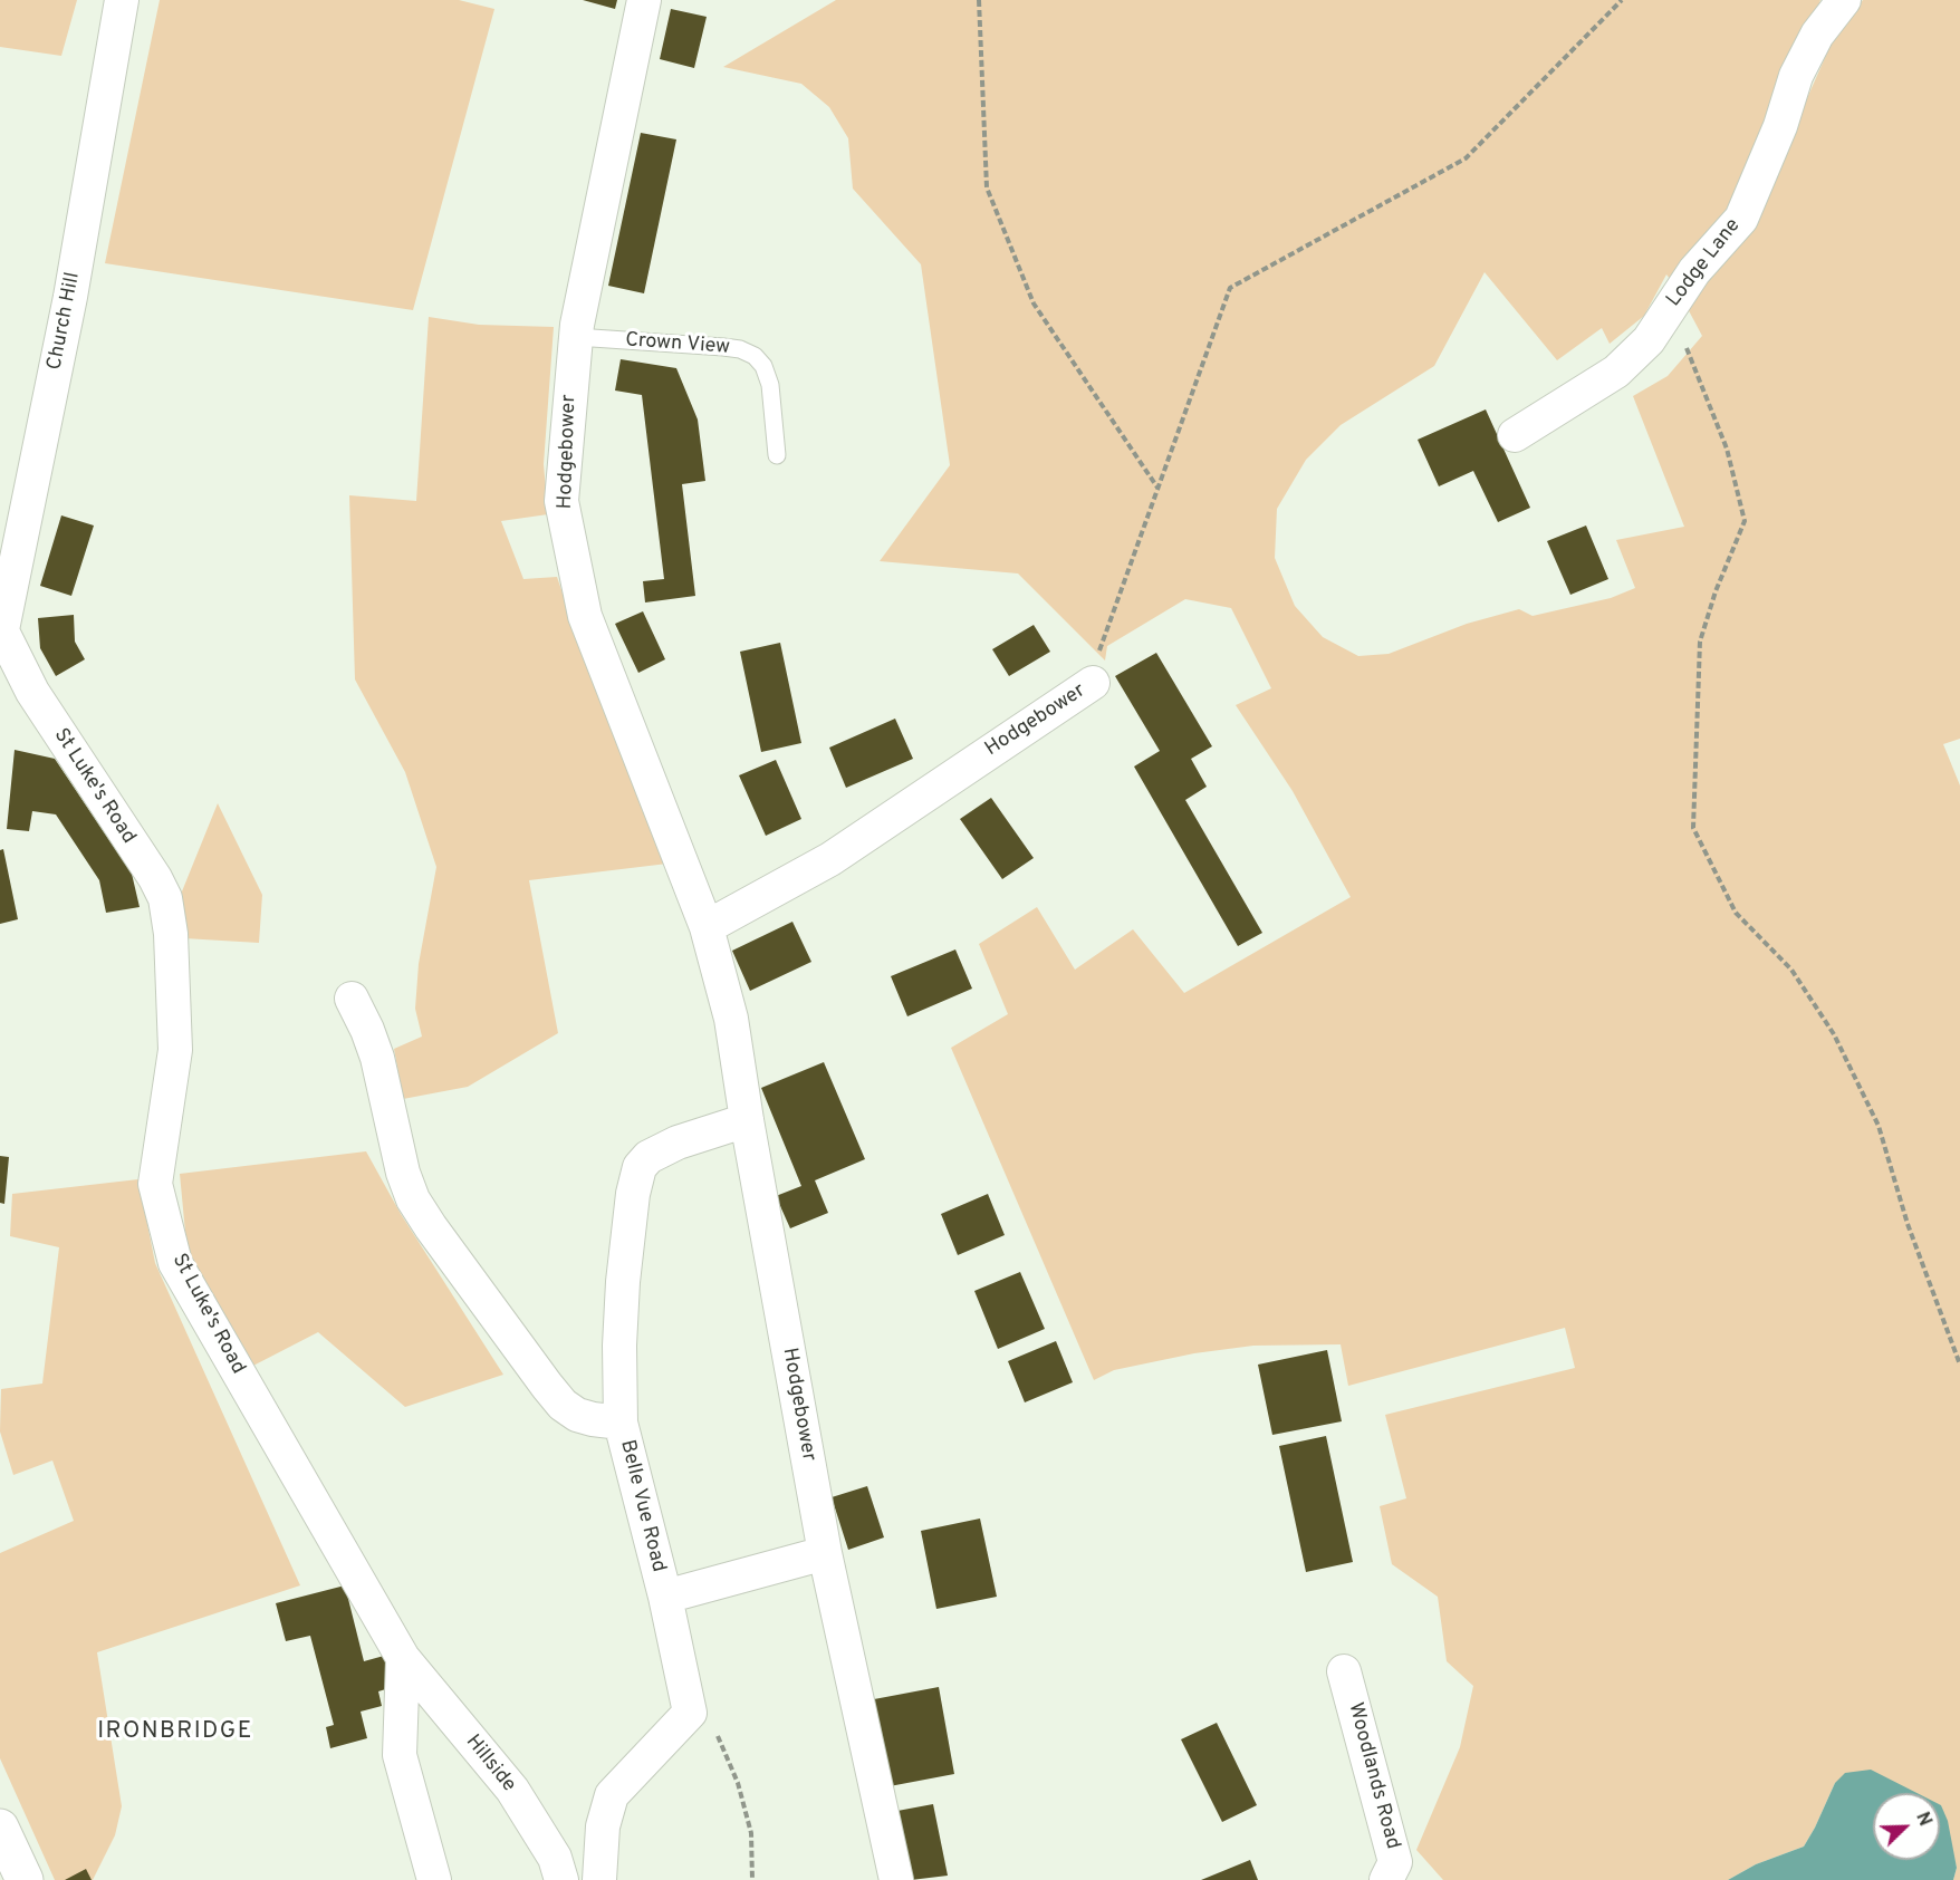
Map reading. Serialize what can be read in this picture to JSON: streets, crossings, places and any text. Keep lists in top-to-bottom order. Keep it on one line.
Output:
{"streets":{"street":["Lodge Lane","Church Hill","Hodgebower","St Luke's Road","Belle Vue Road","Hillside","Woodlands Road"],"lane":["Crown View"]},"crossings":[["Church Hill","St Luke's Road"],["Crown View","Hodgebower"],["St Luke's Road","Hillside"]],"districts":["IRONBRIDGE"],"north":"top right"}
